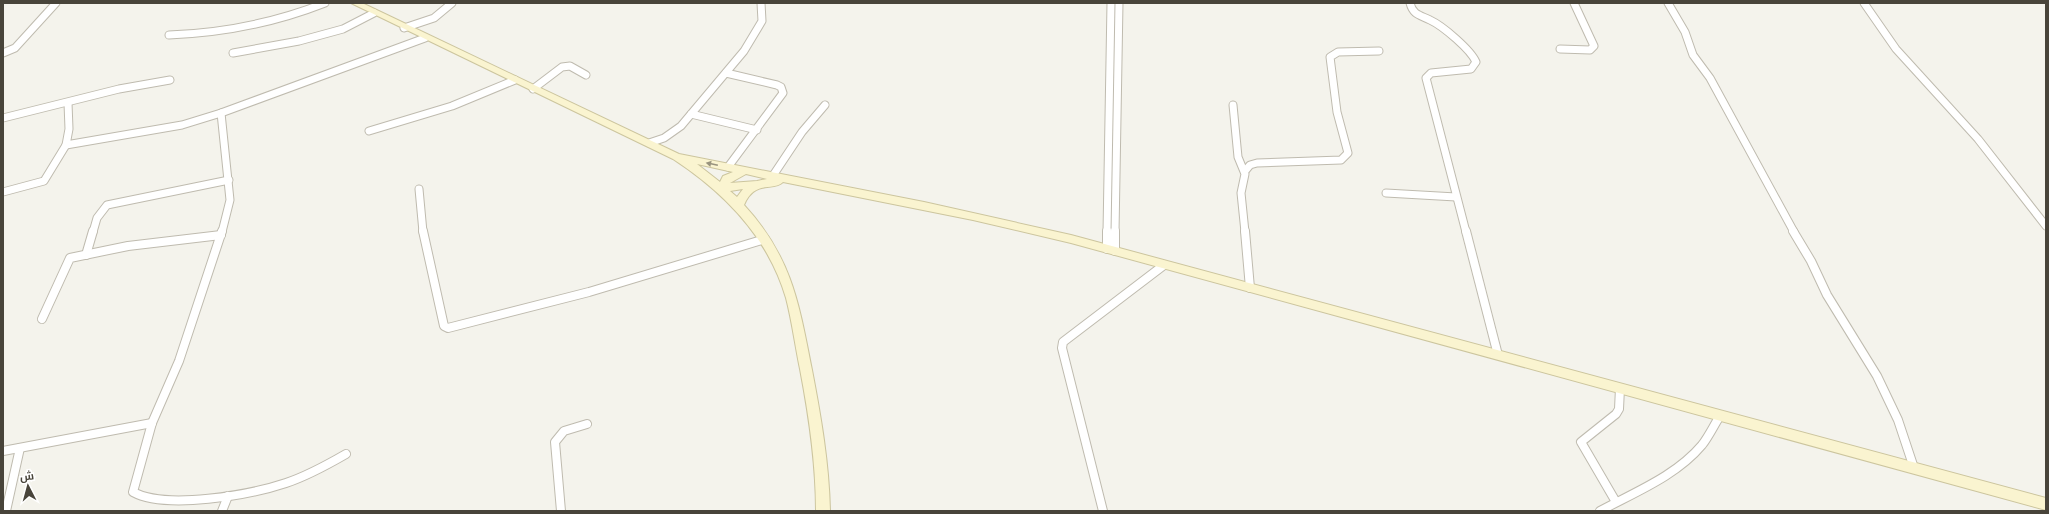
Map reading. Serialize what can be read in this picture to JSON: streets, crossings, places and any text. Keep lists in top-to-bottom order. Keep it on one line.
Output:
{"north":"top"}
